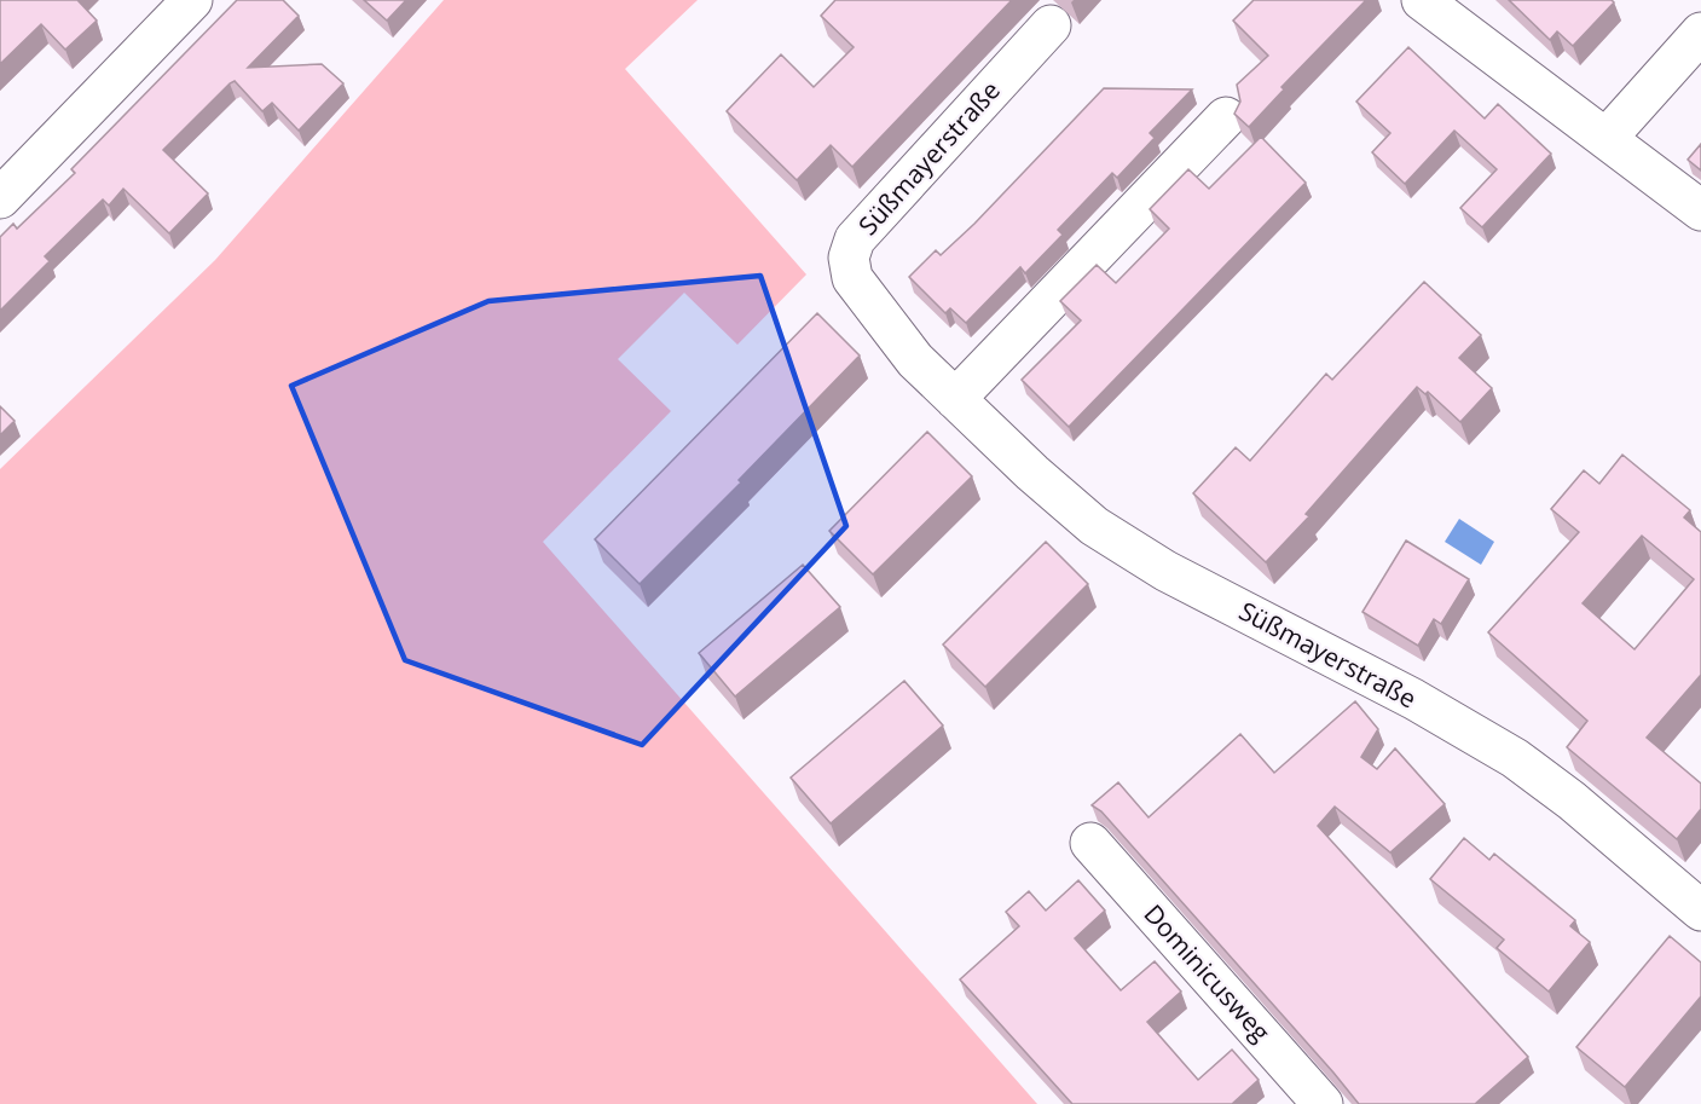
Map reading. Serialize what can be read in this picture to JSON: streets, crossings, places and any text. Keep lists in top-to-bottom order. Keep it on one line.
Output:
{"streets":{"street":["Süßmayerstraße","Dominicusweg"]}}
